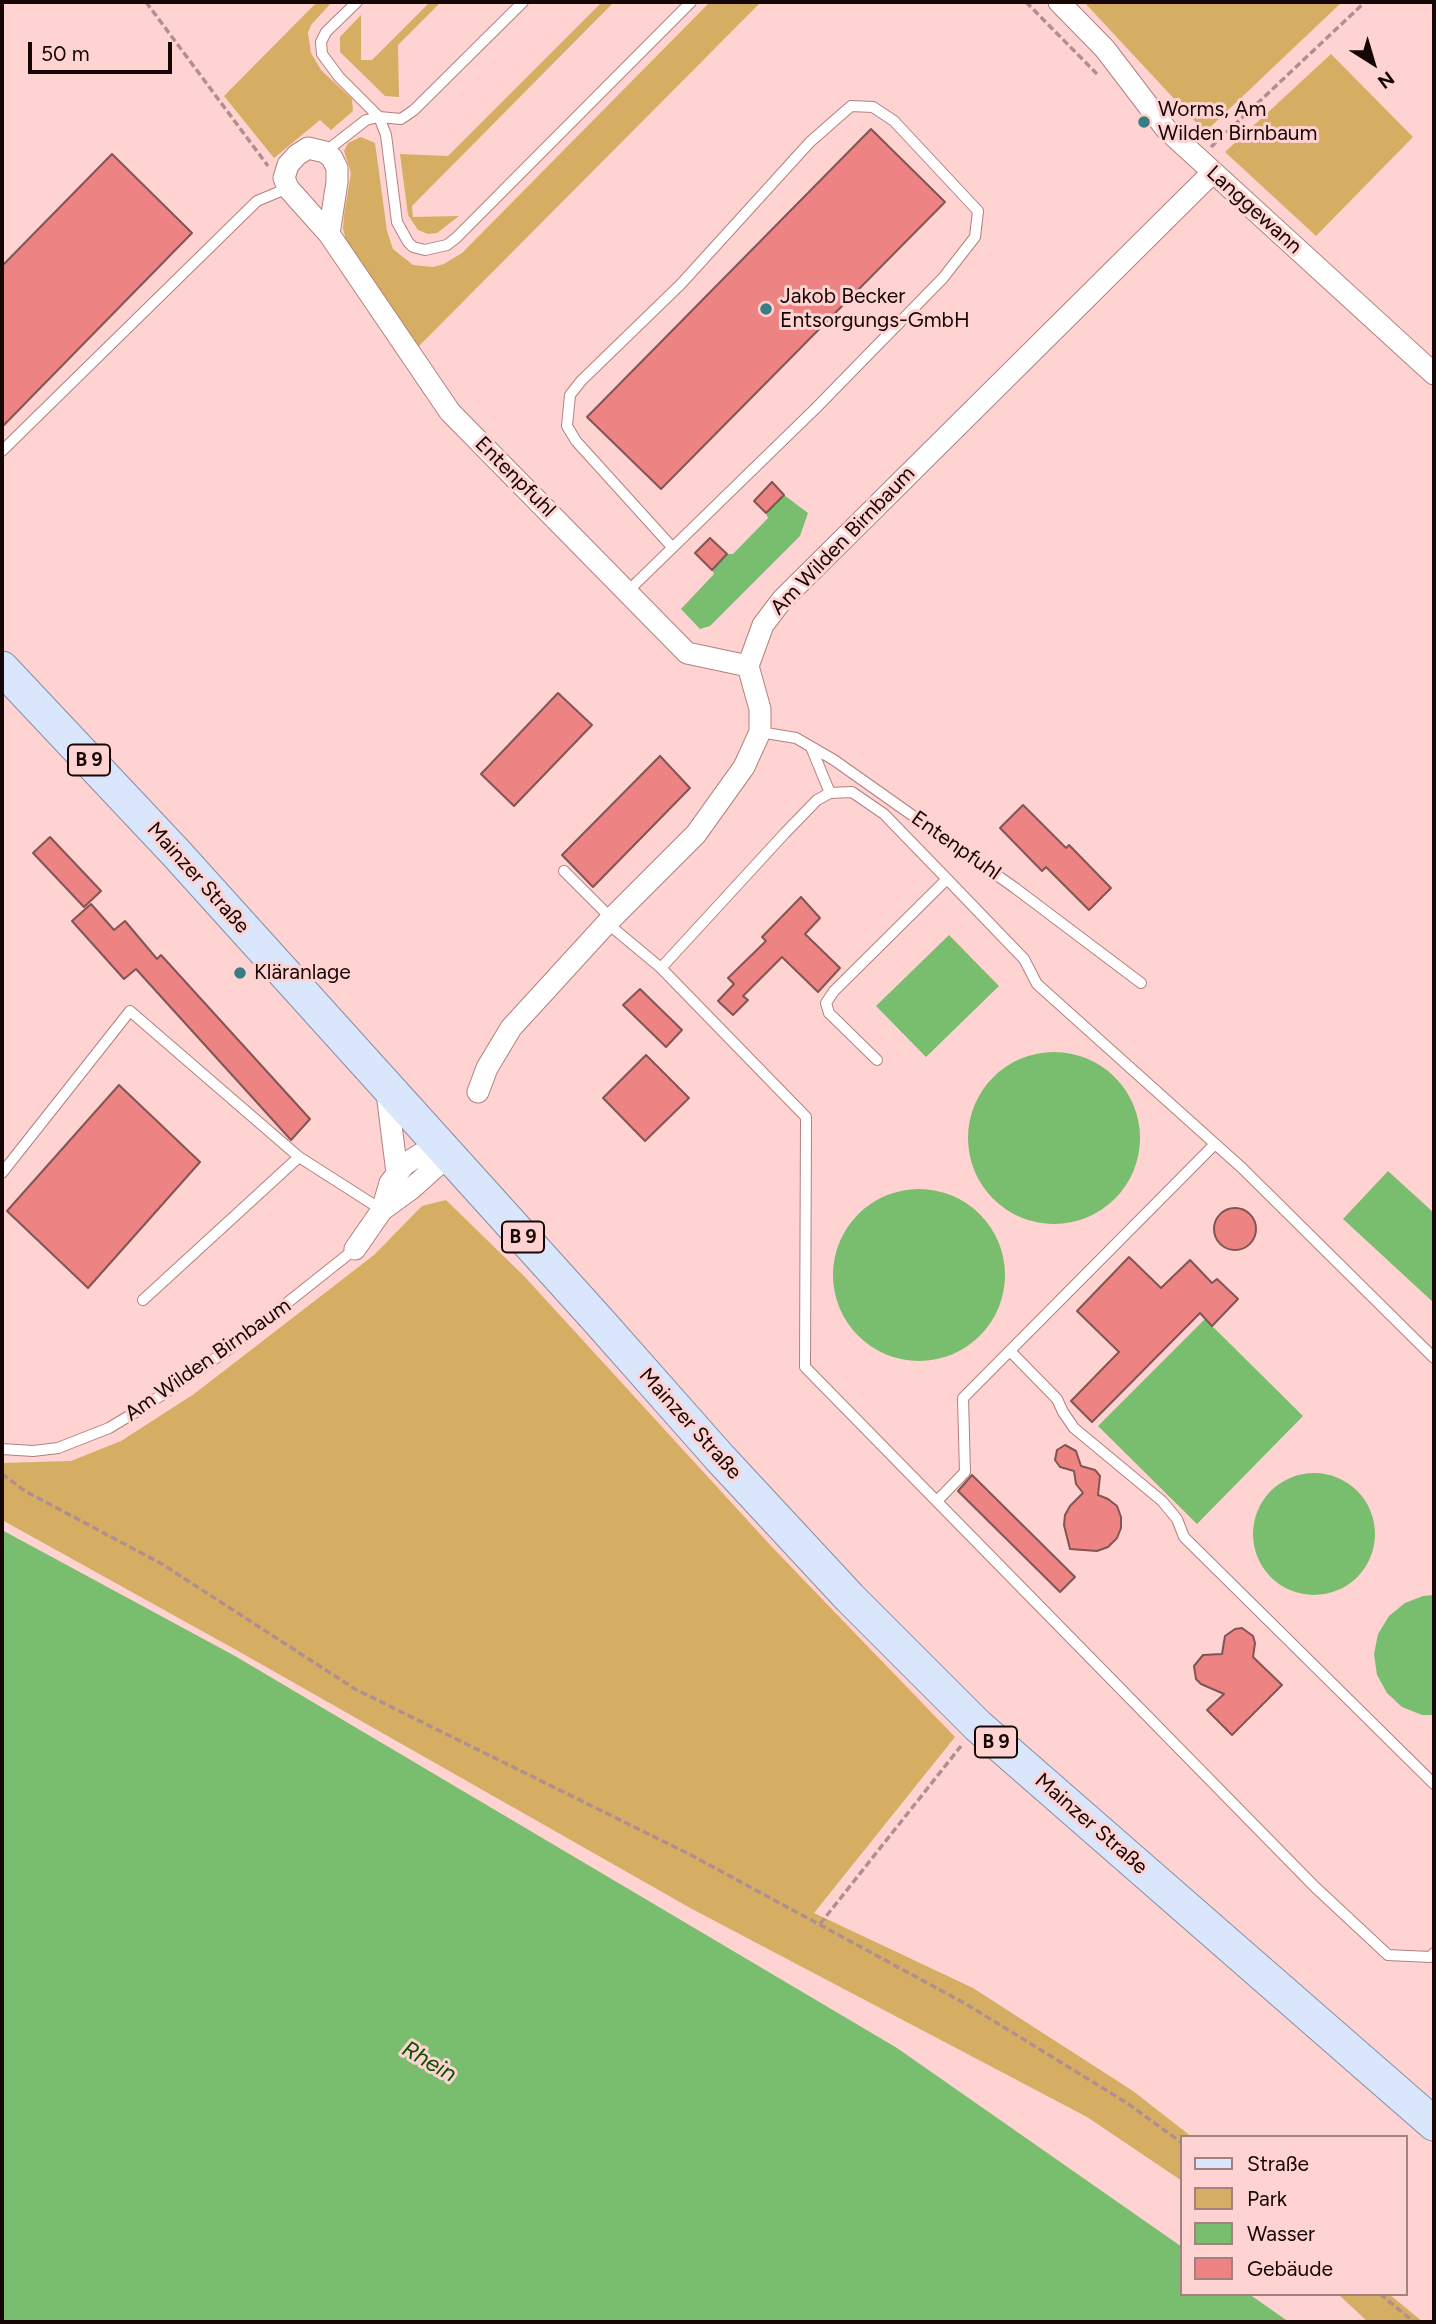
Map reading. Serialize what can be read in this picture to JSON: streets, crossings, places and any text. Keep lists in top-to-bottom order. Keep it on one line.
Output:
{"streets":{"main road":["B 9","Mainzer Straße"],"street":["Langgewann","Entenpfuhl","Am Wilden Birnbaum"]},"crossings":[["Langgewann","Am Wilden Birnbaum"],["Entenpfuhl","Am Wilden Birnbaum"],["Am Wilden Birnbaum","Mainzer Straße"]],"water":["Rhein"],"places":["Worms, Am Wilden Birnbaum","Jakob Becker Entsorgungs-GmbH","Kläranlage"],"legend":["Straße","Park","Wasser","Gebäude"],"scale_bar":"50 m","north":"bottom right"}
